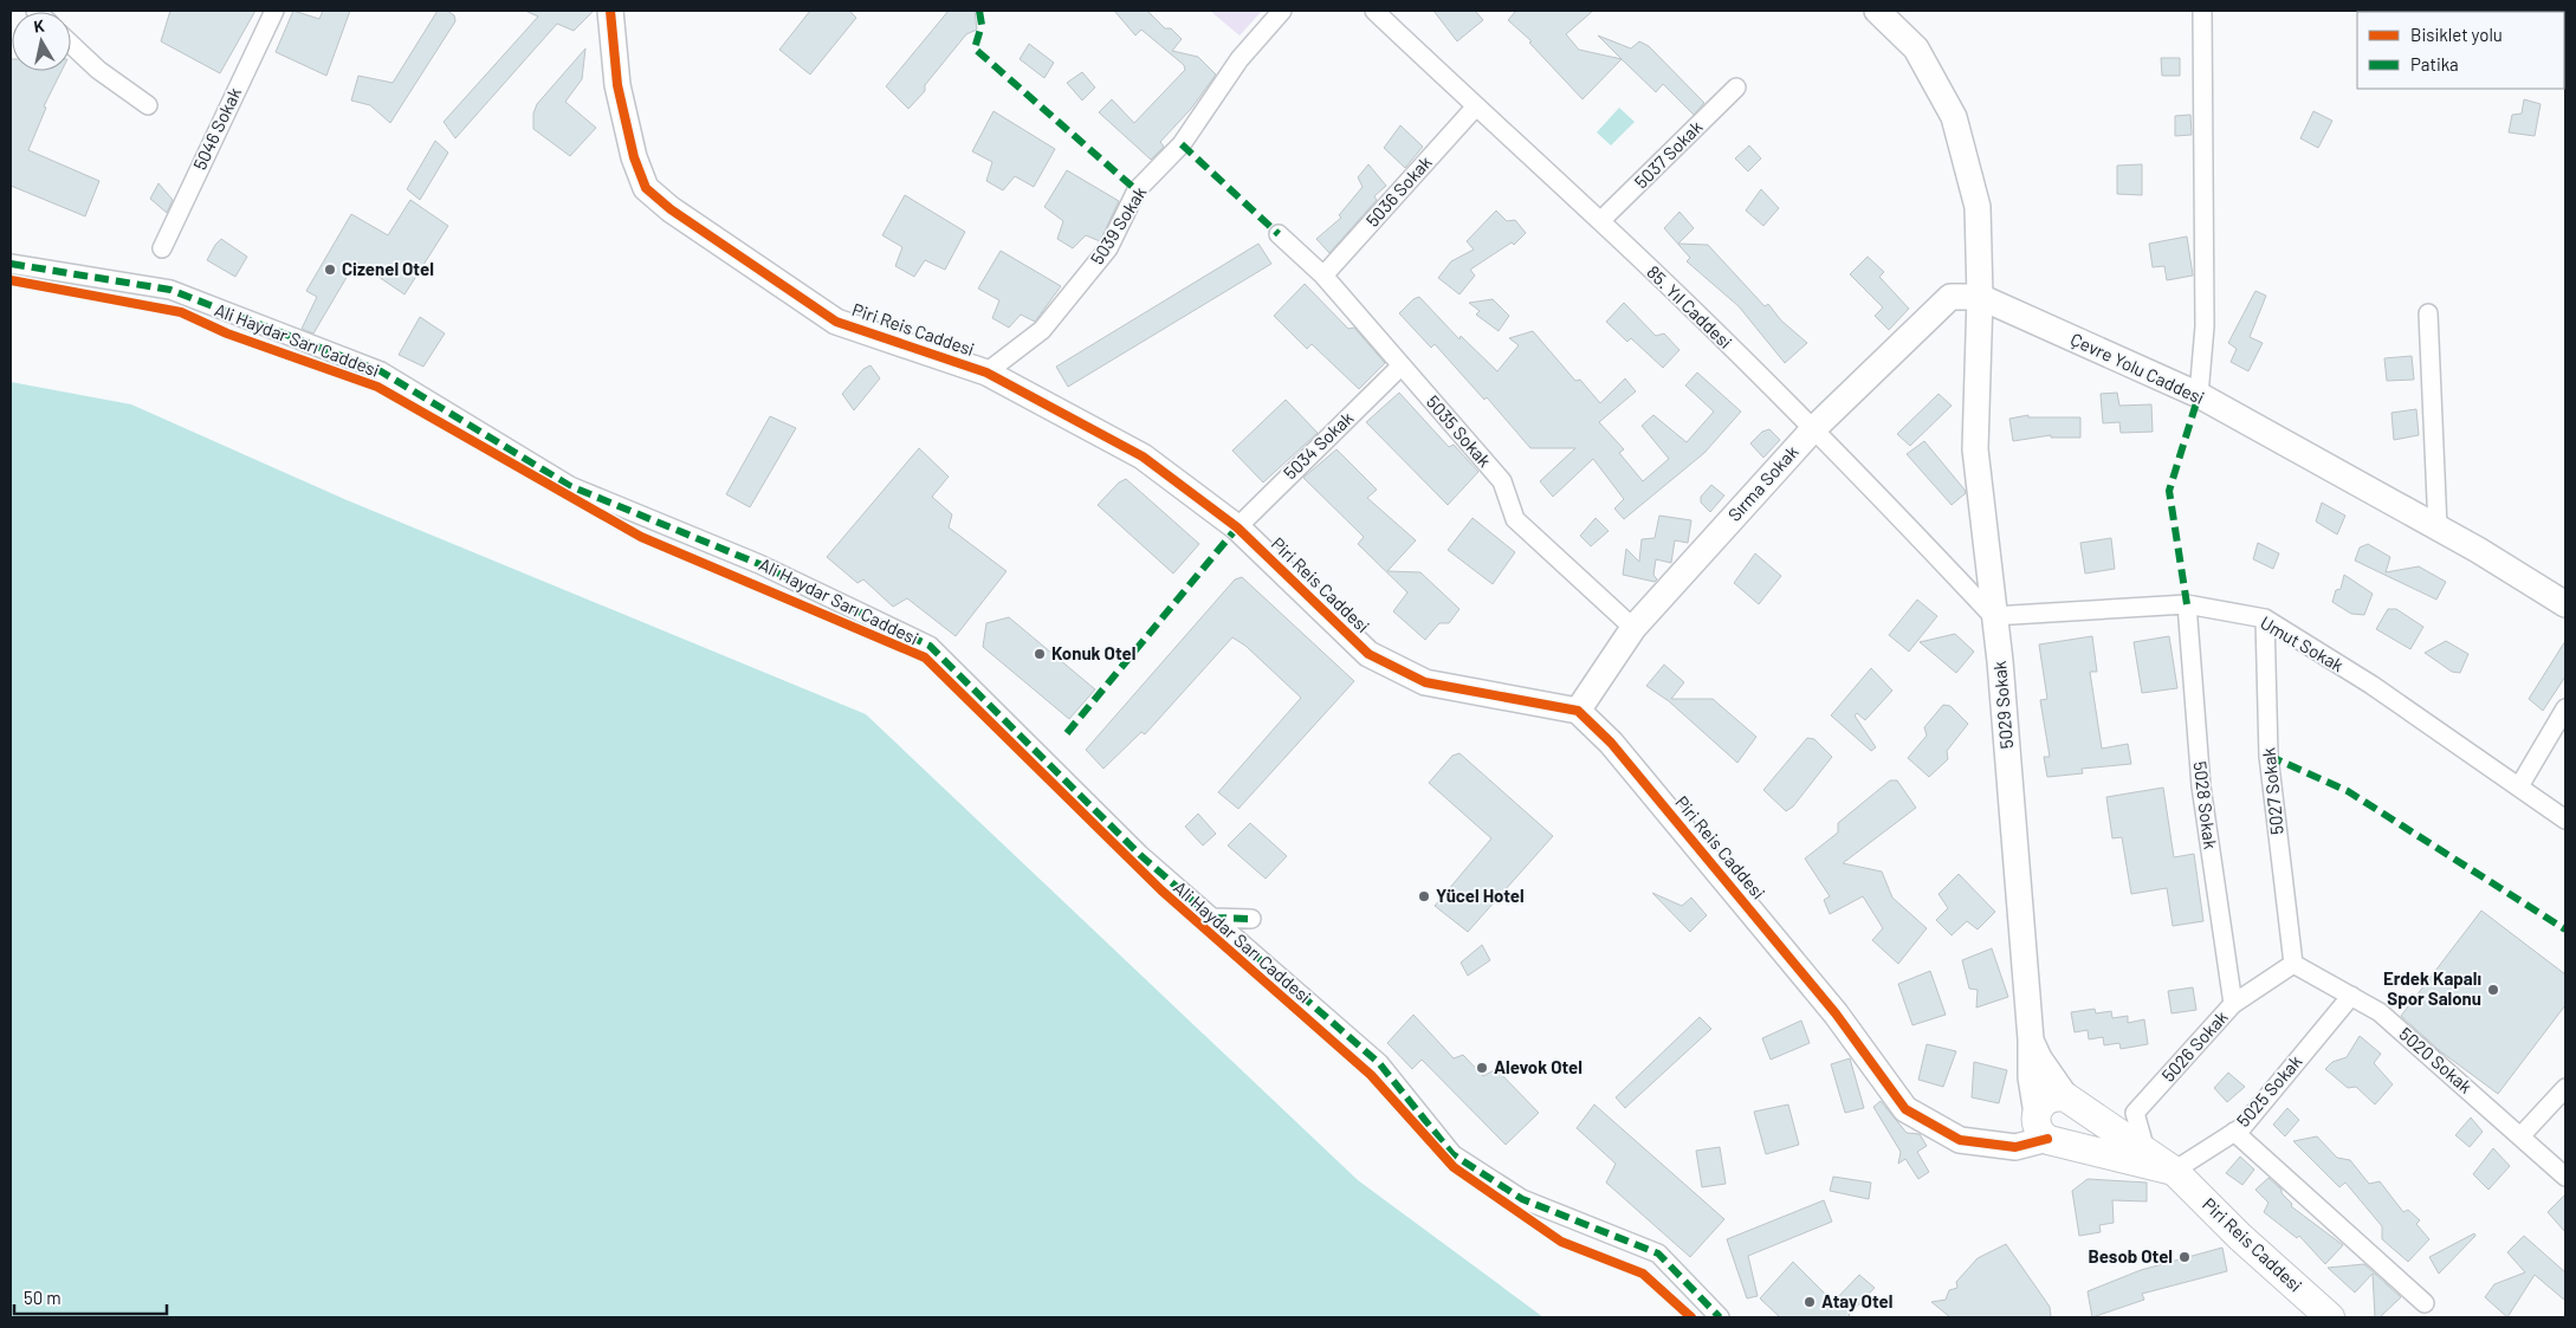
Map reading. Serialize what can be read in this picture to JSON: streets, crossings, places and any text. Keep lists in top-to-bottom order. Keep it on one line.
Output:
{"streets":{"main road":["Piri Reis Caddesi"],"street":["5046 Sokak","5037 Sokak","5036 Sokak","5039 Sokak","85. Yıl Caddesi","Ali Haydar Sarı Caddesi","Çevre Yolu Caddesi","5035 Sokak","5034 Sokak","Sırma Sokak","Umut Sokak","5029 Sokak","5027 Sokak","5028 Sokak","5026 Sokak","5020 Sokak","5025 Sokak"]},"crossings":[["5037 Sokak","85. Yıl Caddesi"],["5036 Sokak","85. Yıl Caddesi"],["5036 Sokak","5035 Sokak"],["5039 Sokak","Piri Reis Caddesi"],["85. Yıl Caddesi","Sırma Sokak"],["85. Yıl Caddesi","Umut Sokak"],["85. Yıl Caddesi","5029 Sokak"],["Piri Reis Caddesi","5034 Sokak"],["Piri Reis Caddesi","Sırma Sokak"],["Piri Reis Caddesi","5029 Sokak"],["Piri Reis Caddesi","5026 Sokak"],["Piri Reis Caddesi","5025 Sokak"],["Çevre Yolu Caddesi","Sırma Sokak"],["Çevre Yolu Caddesi","5029 Sokak"],["5035 Sokak","5034 Sokak"],["5035 Sokak","Sırma Sokak"],["Sırma Sokak","5029 Sokak"],["Umut Sokak","5029 Sokak"],["Umut Sokak","5027 Sokak"],["Umut Sokak","5028 Sokak"],["5027 Sokak","5026 Sokak"],["5027 Sokak","5020 Sokak"],["5028 Sokak","5026 Sokak"],["5026 Sokak","5020 Sokak"],["5020 Sokak","5025 Sokak"]],"places":["Cizenel Otel","Konuk Otel","Yücel Hotel","Erdek Kapalı Spor Salonu","Alevok Otel","Besob Otel","Atay Otel"],"legend":["Bisiklet yolu","Patika"],"scale_bar":"50 m","north":"top"}
